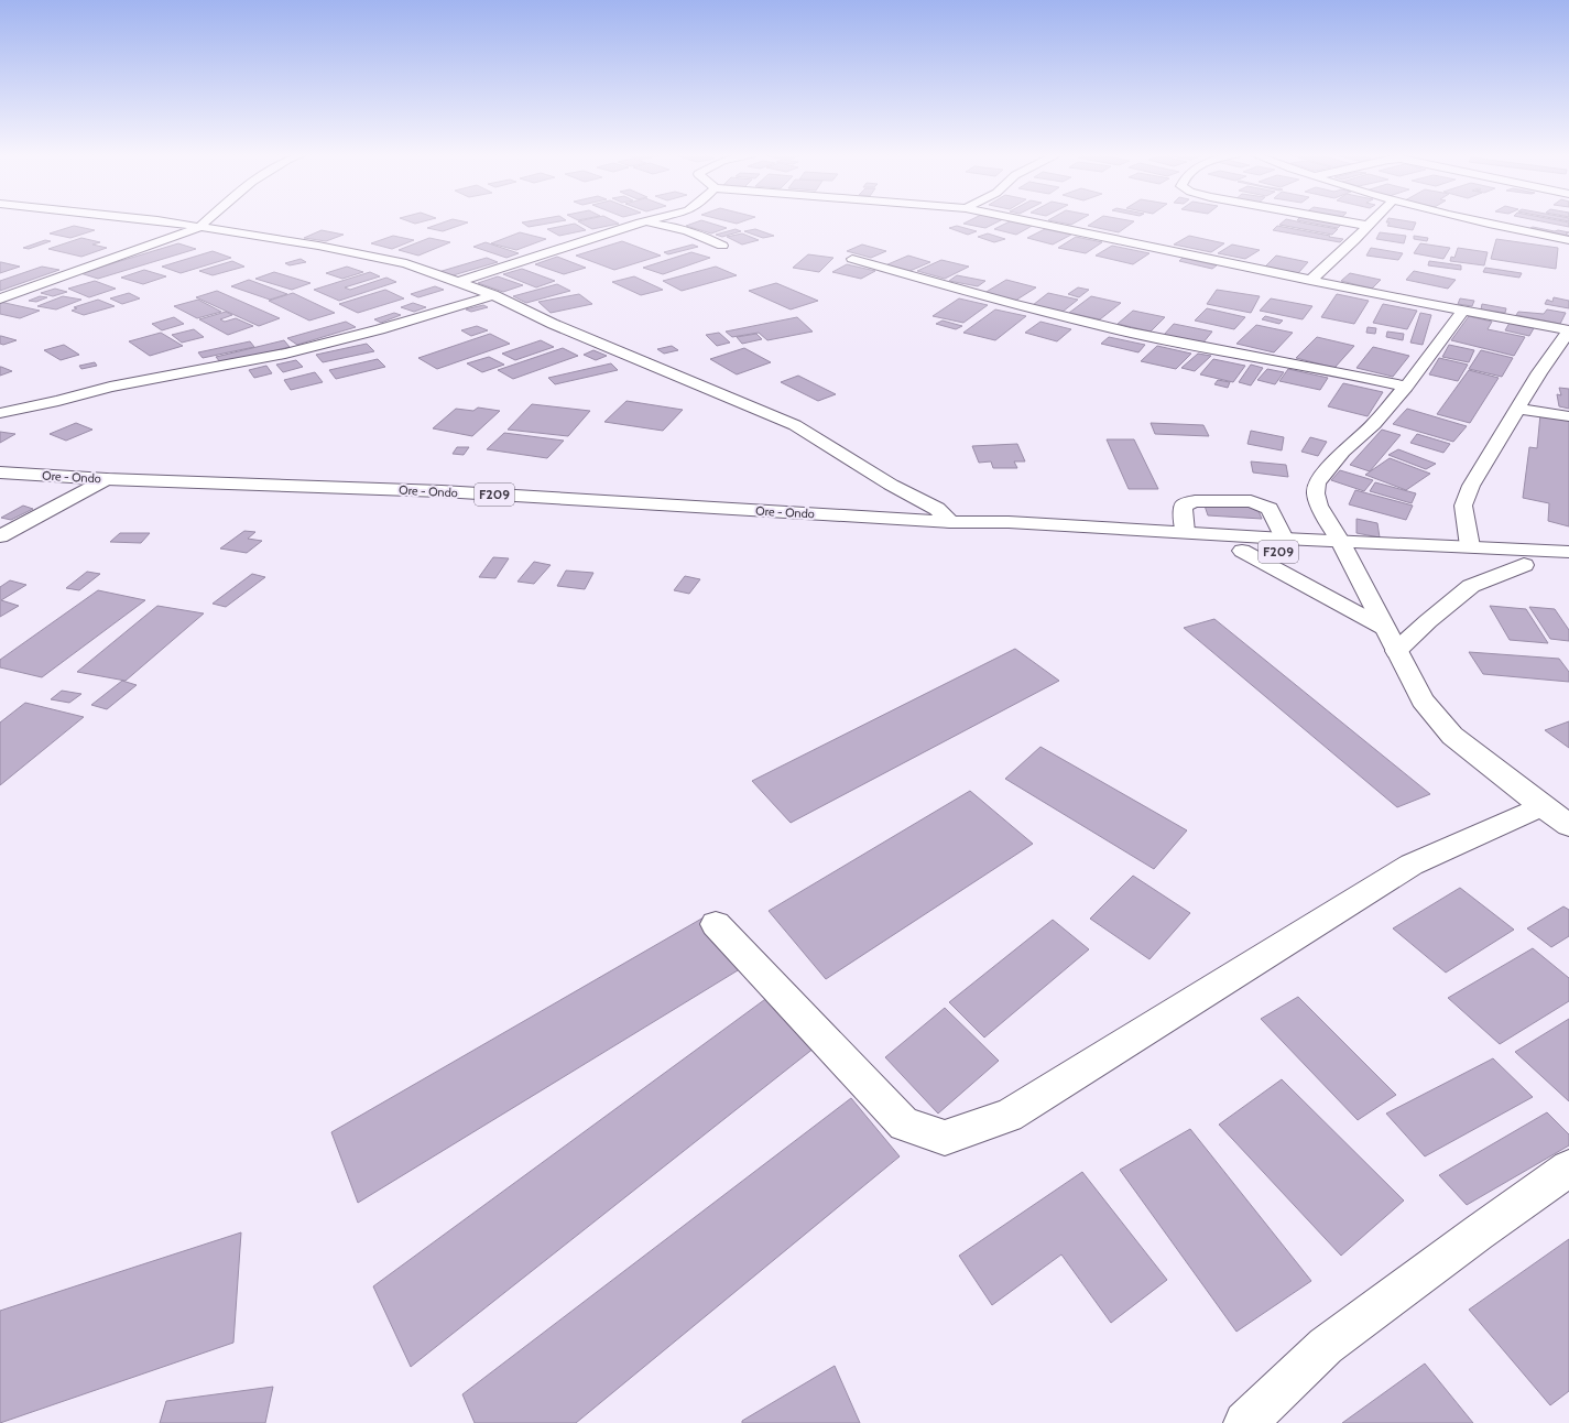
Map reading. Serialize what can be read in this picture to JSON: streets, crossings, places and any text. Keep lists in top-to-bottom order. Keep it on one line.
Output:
{"streets":{"street":["Ore - Ondo","F209"]},"crossings":[["Ore - Ondo","F209"]]}
